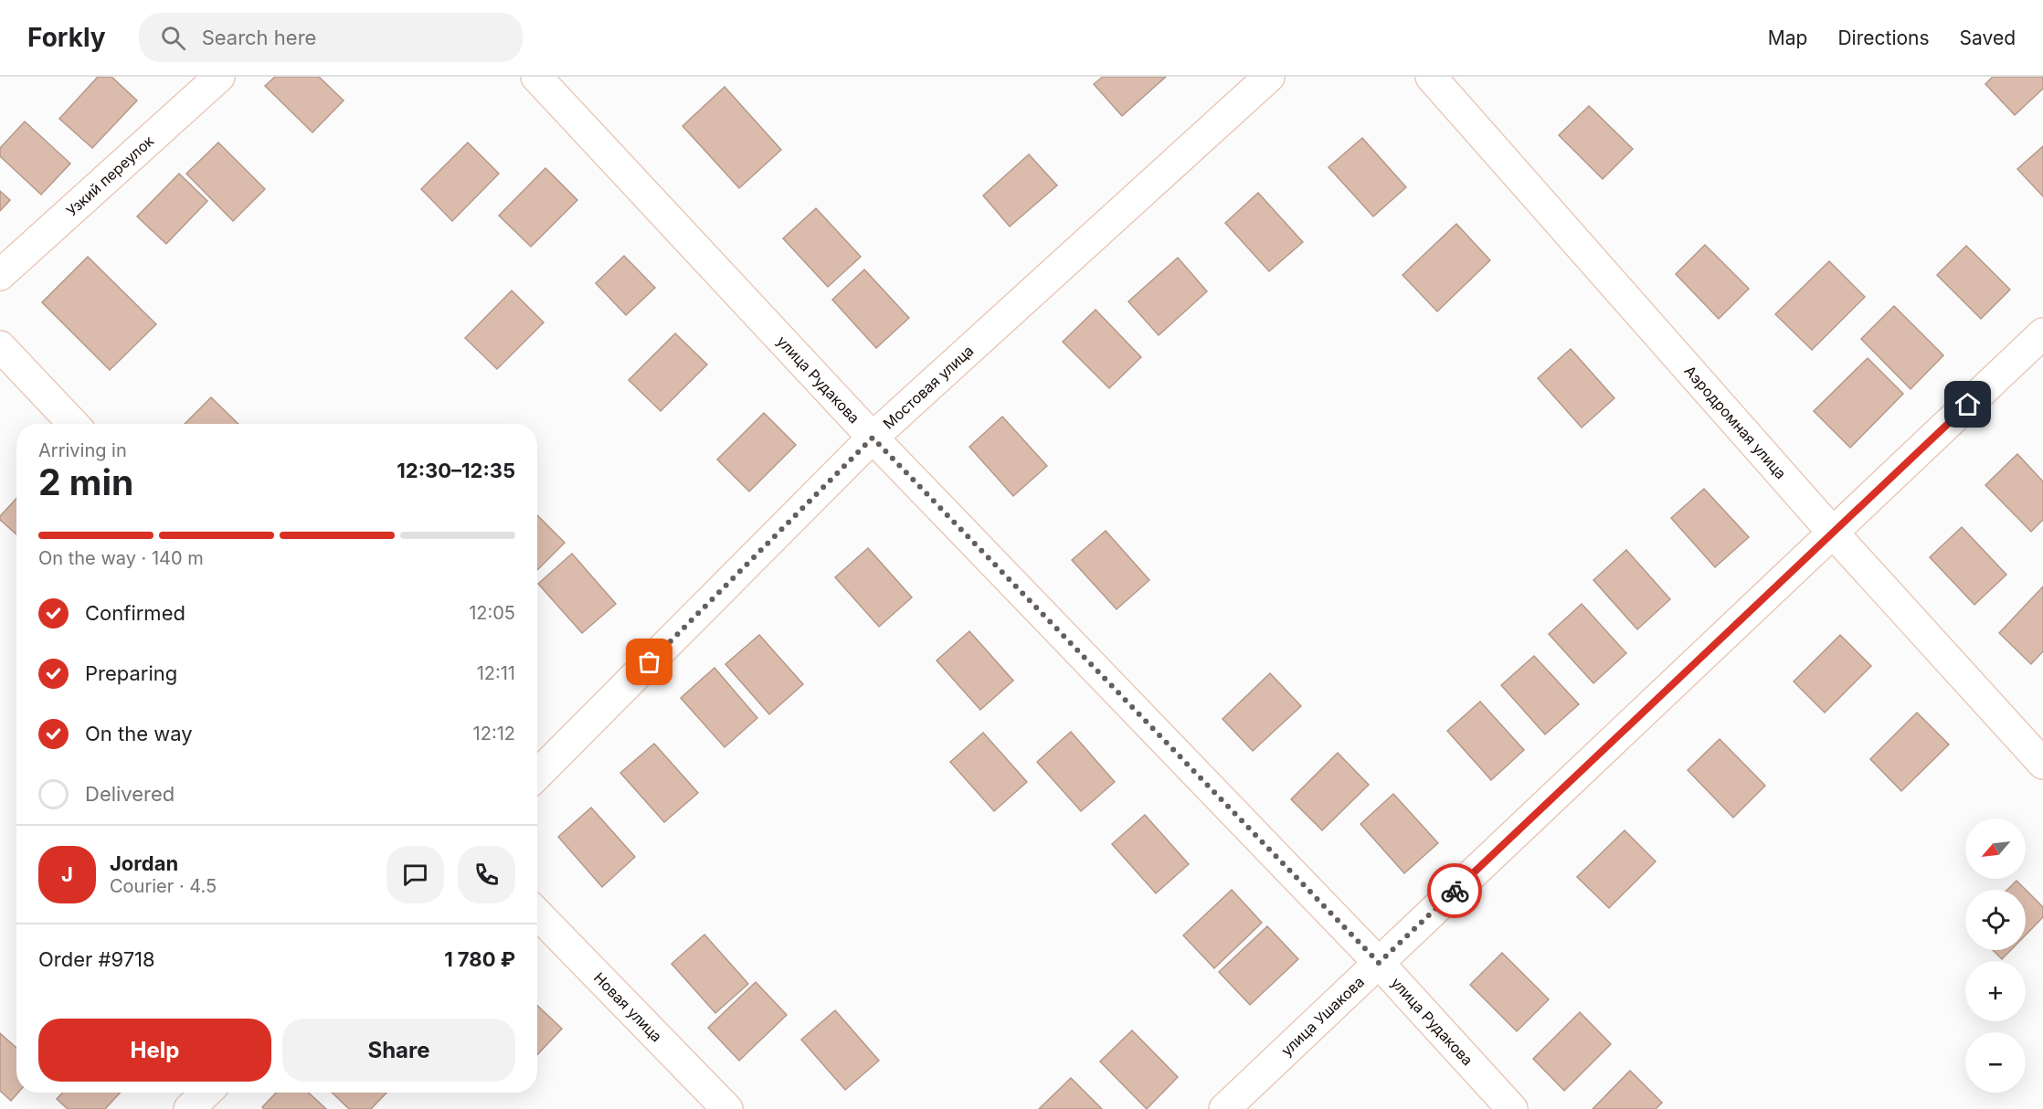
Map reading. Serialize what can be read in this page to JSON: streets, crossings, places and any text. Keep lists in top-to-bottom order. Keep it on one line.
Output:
{"streets":{"street":["Узкий переулок","улица Рудакова","Мостовая улица","Аэродромная улица","Новая улица","улица Ушакова"]},"crossings":[["улица Рудакова","Мостовая улица"],["улица Рудакова","улица Ушакова"],["Аэродромная улица","улица Ушакова"]],"north":"bottom left","page":{"header":"Forkly","search":"Search here","nav":["Map","Directions","Saved"],"heading":["2 min","Arriving in","12:30–12:35"],"panel":["Jordan","Courier · 4.5","Order #9718","1 780 ₽"],"bar":"On the way · 140 m","list":[["Confirmed","12:05"],["Preparing","12:11"],["On the way","12:12"],"Delivered"],"map_buttons":["+","−"],"round":"J","buttons":["Help","Share"]}}
